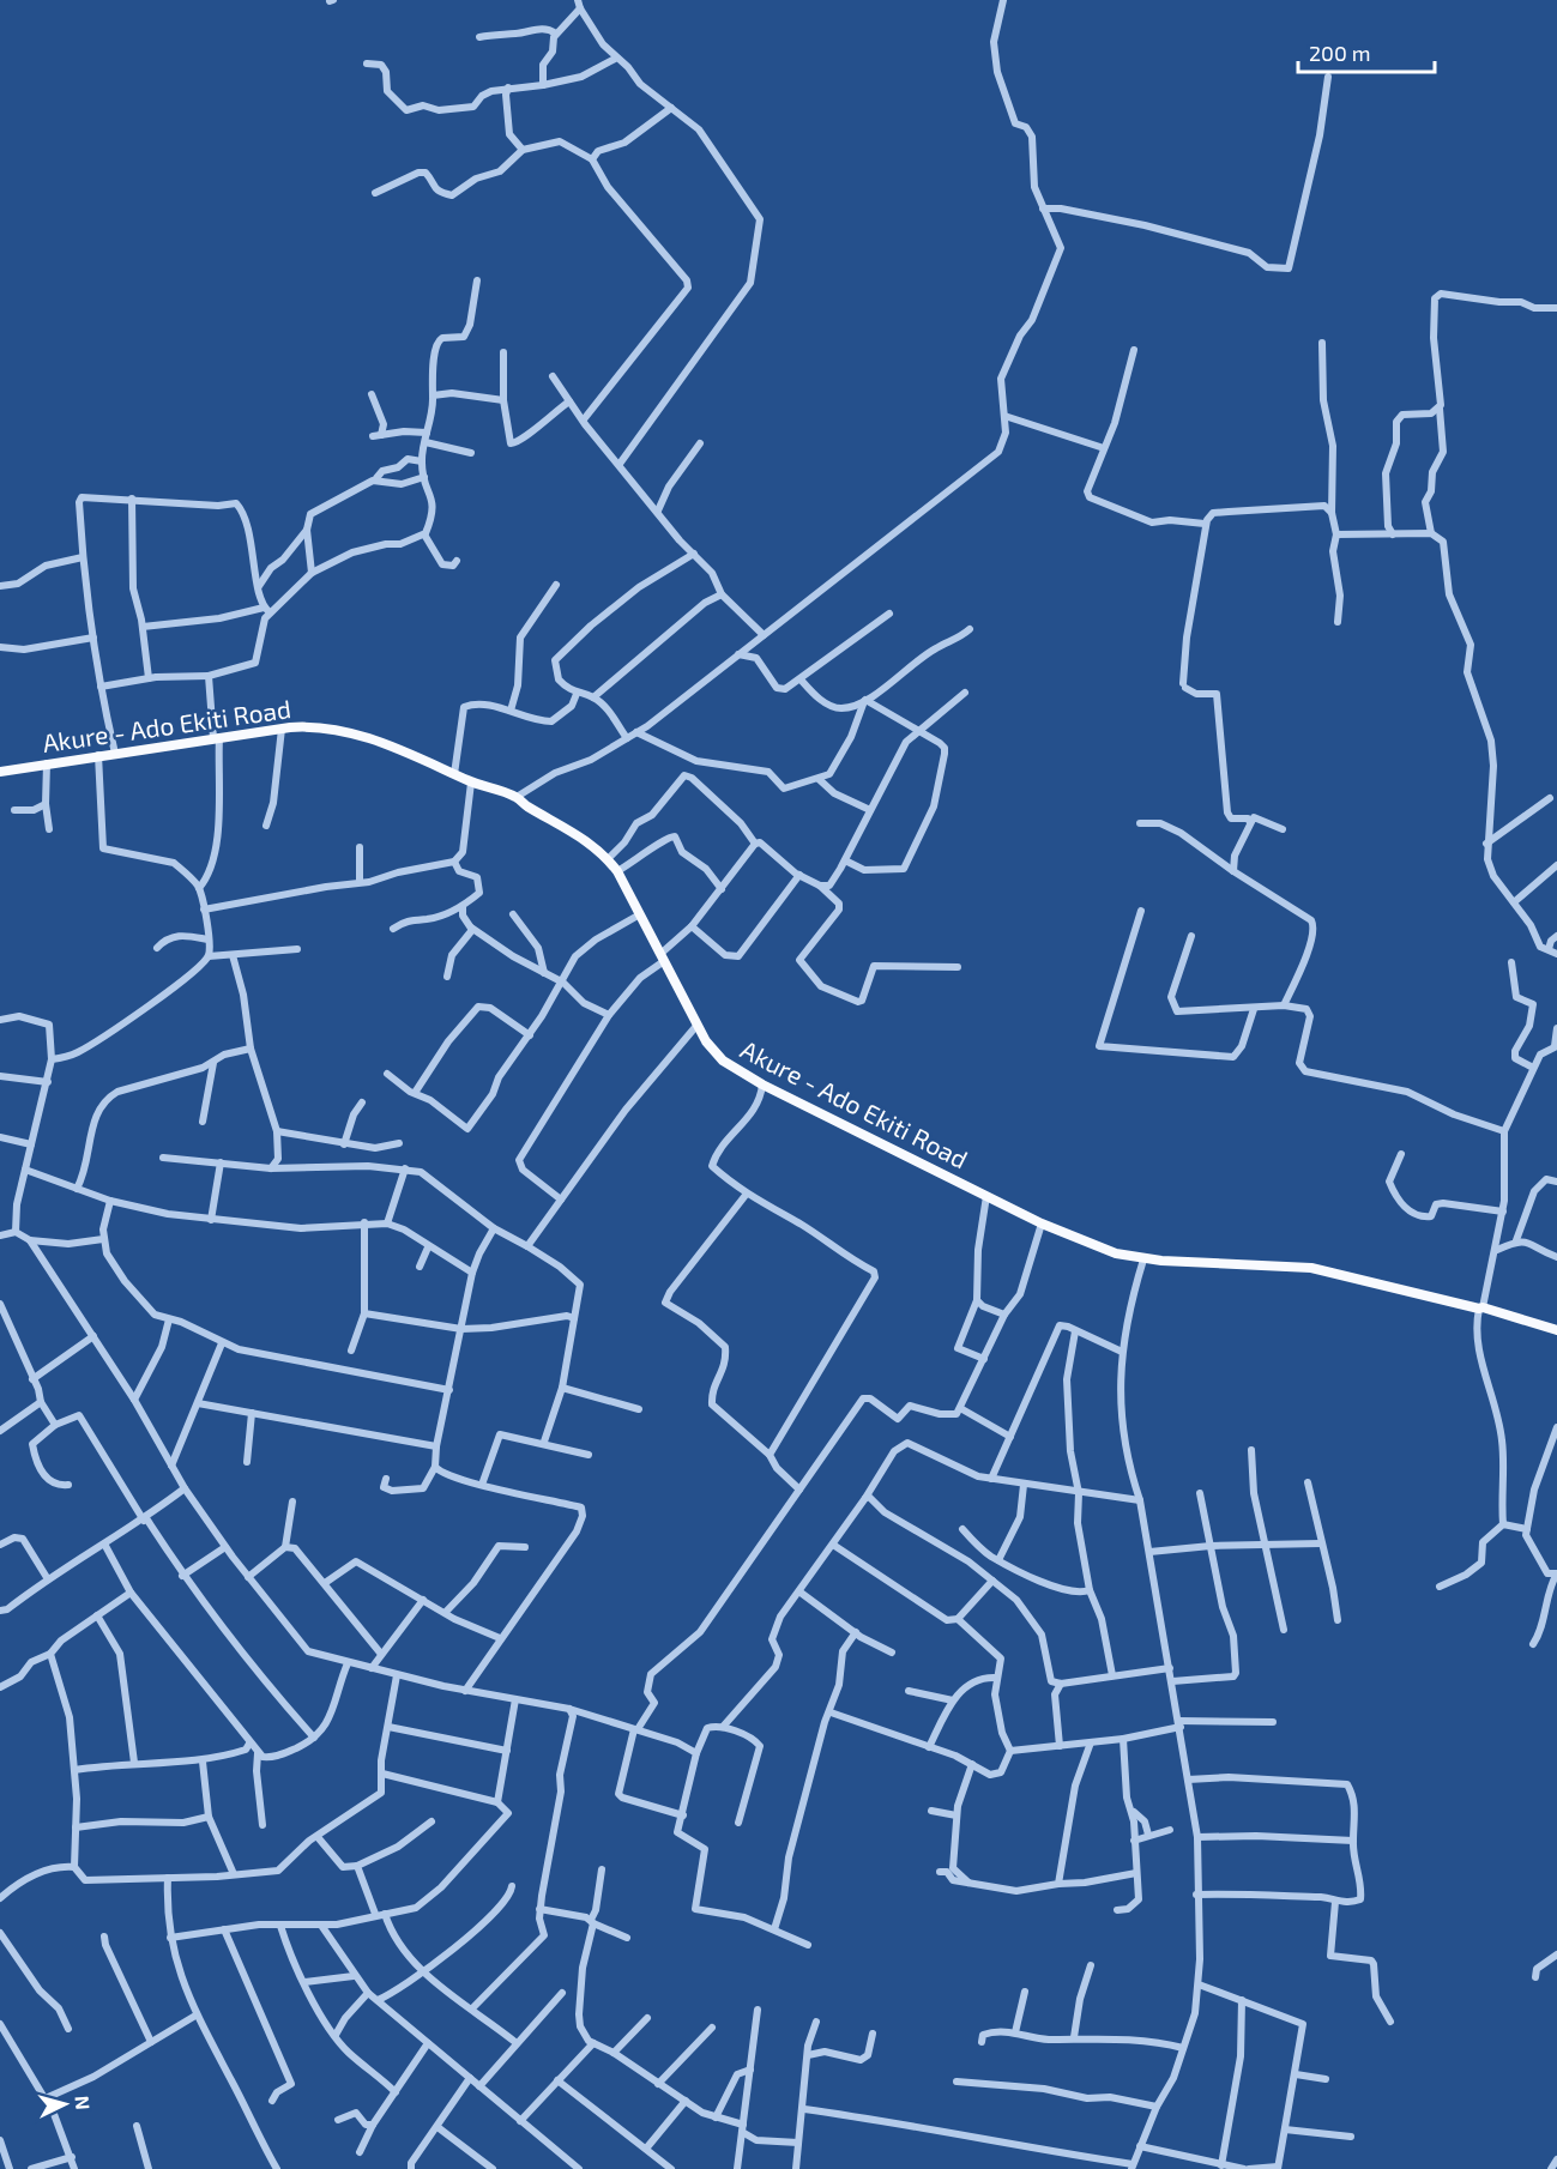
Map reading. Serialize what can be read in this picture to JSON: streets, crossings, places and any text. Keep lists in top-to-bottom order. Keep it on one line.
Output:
{"streets":{"main road":["Akure - Ado Ekiti Road"]},"scale_bar":"200 m","north":"right"}
